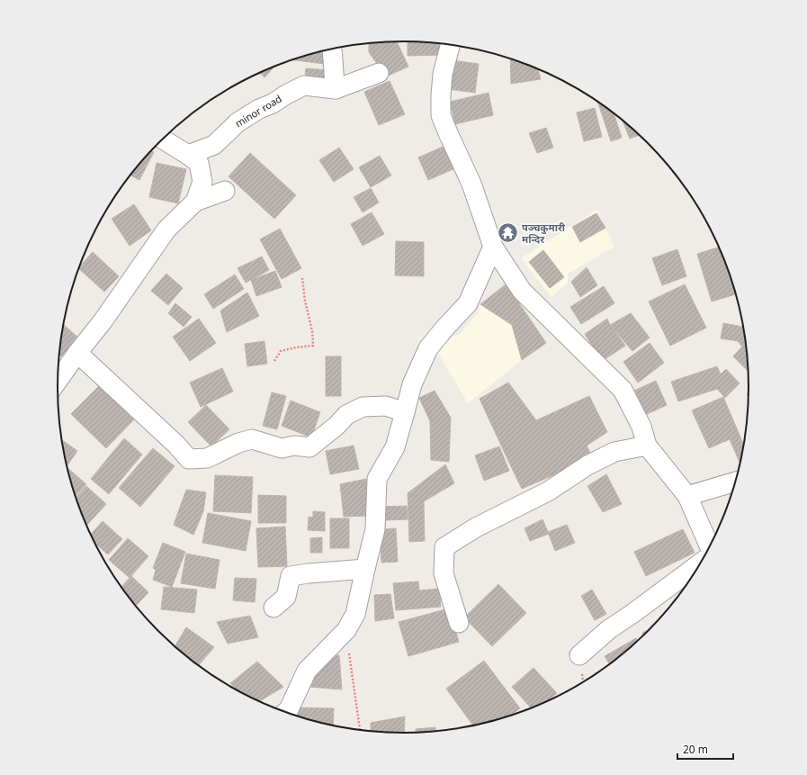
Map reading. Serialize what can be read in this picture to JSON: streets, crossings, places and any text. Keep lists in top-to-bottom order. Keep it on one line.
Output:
{"streets":{"street":["minor road"]},"places":{"temple":["पञ्चकुमारी मन्दिर"]},"scale_bar":"20 m"}
